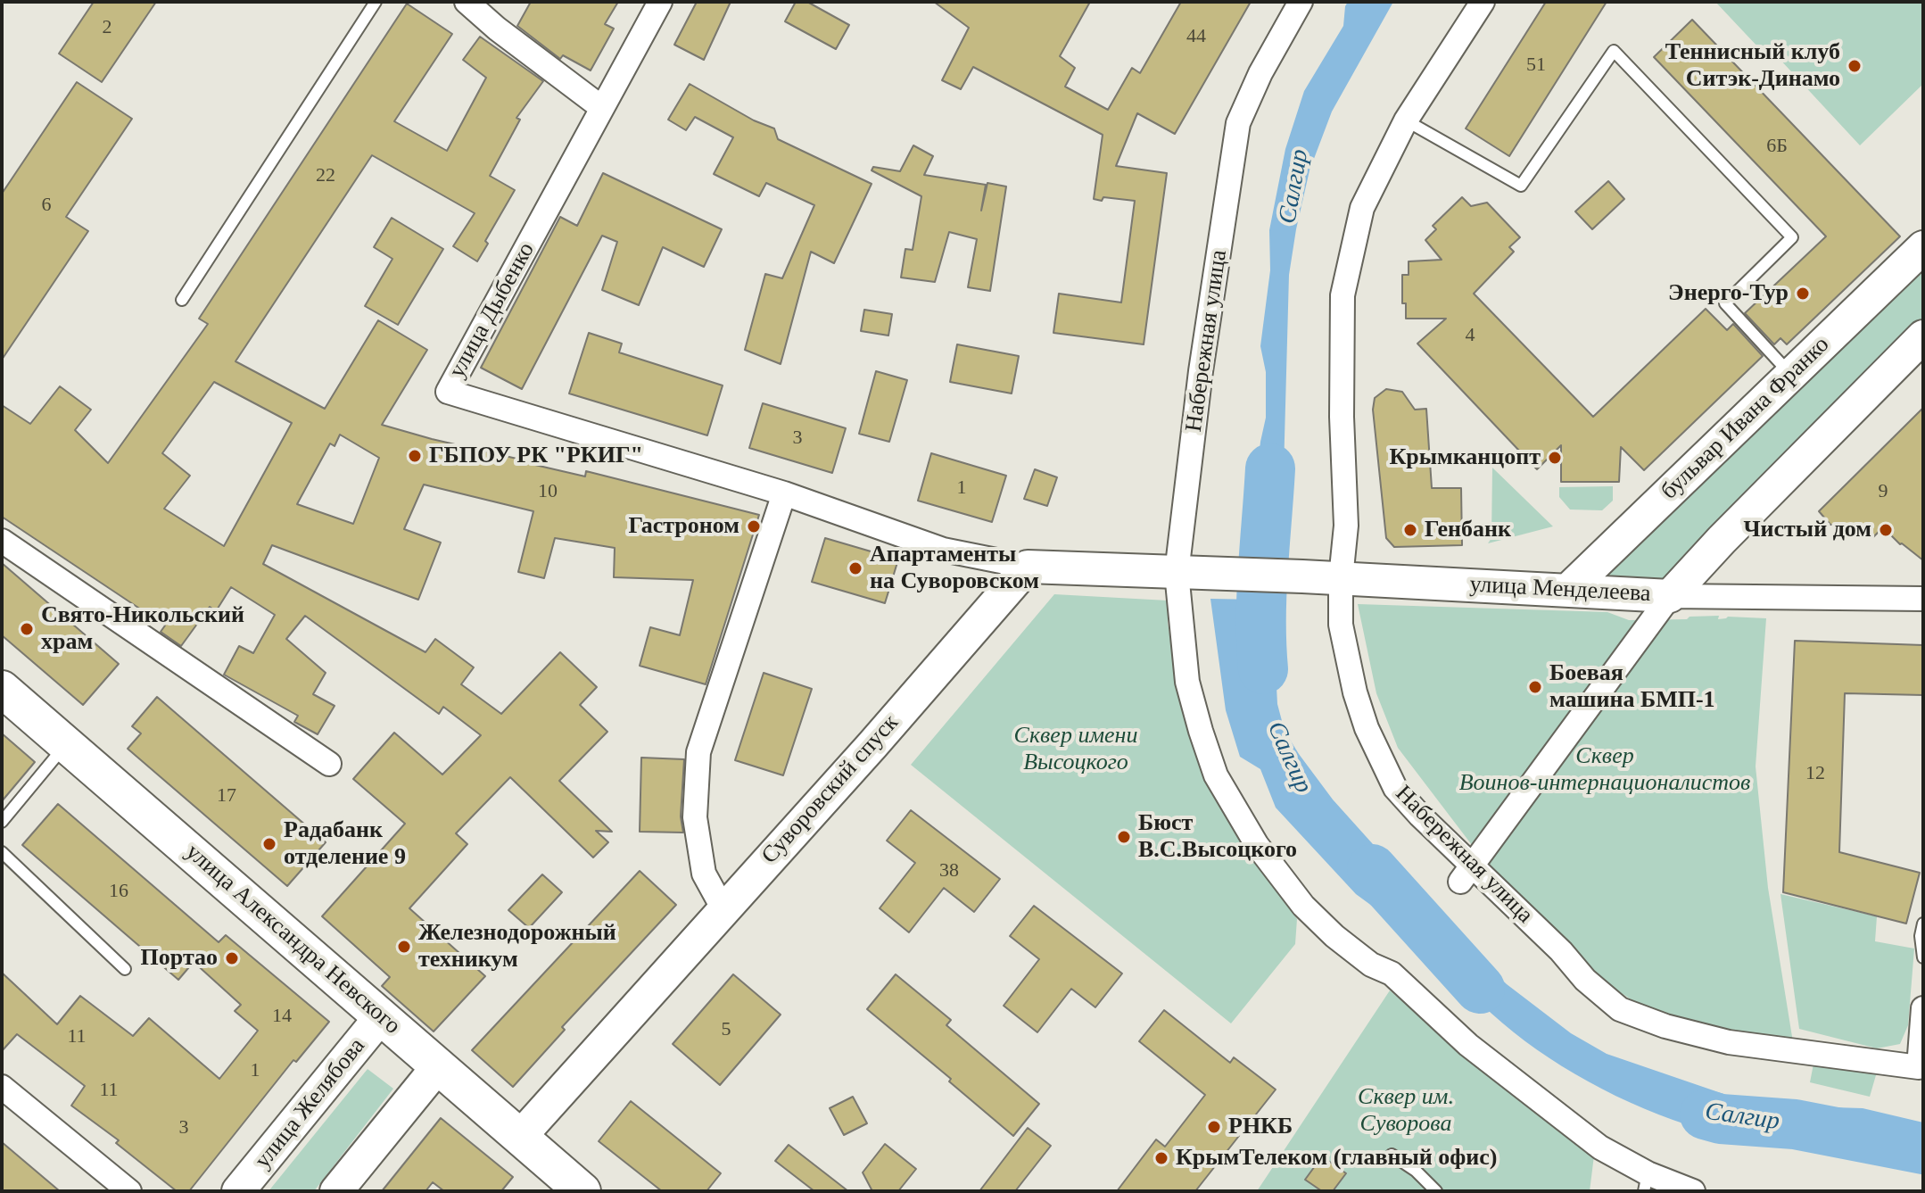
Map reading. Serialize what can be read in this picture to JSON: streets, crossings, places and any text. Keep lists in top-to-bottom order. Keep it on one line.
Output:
{"streets":{"main road":["улица Александра Невского"],"street":["улица Дыбенко","Набережная улица","бульвар Ивана Франко","улица Менделеева","Суворовский спуск","улица Желябова"]},"crossings":[["улица Дыбенко","Суворовский спуск"],["Набережная улица","улица Менделеева"],["бульвар Ивана Франко","улица Менделеева"],["Суворовский спуск","улица Александра Невского"],["улица Александра Невского","улица Желябова"]],"water":["Салгир"],"parks":["Сквер имени Высоцкого","Сквер Воинов-интернационалистов","Сквер им. Суворова"],"places":["Теннисный клуб Ситэк-Динамо","Энерго-Тур","ГБПОУ РК \"РКИГ\"","Крымканцопт","Гастроном","Генбанк","Чистый дом","Апартаменты на Суворовском","Свято-Никольский храм","Боевая машина БМП-1","Бюст В.С.Высоцкого","Радабанк отделение 9","Железнодорожный техникум","Портао","РНКБ","КрымТелеком (главный офис)"],"house_numbers":["2","44","51","6Б","22","6","4","3","1","10","9","12","17","38","16","14","5","11","1","11","3"]}
